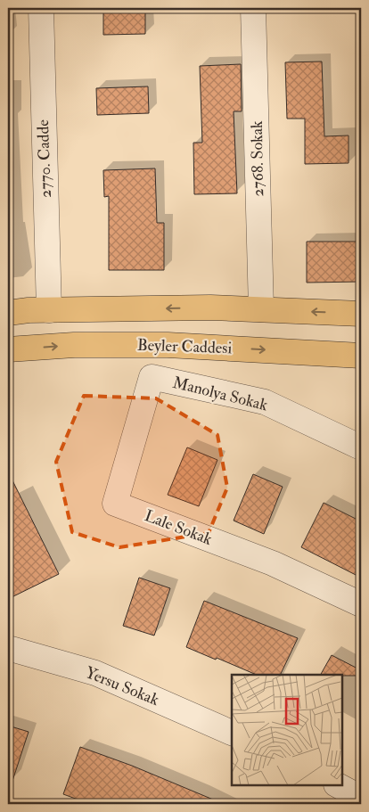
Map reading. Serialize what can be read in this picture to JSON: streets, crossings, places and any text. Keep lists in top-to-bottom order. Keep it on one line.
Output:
{"streets":{"main road":["Beyler Caddesi"],"street":["2770. Cadde","2768. Sokak","Manolya Sokak","Lale Sokak","Yersu Sokak"]},"crossings":[["Manolya Sokak","Lale Sokak"]]}
